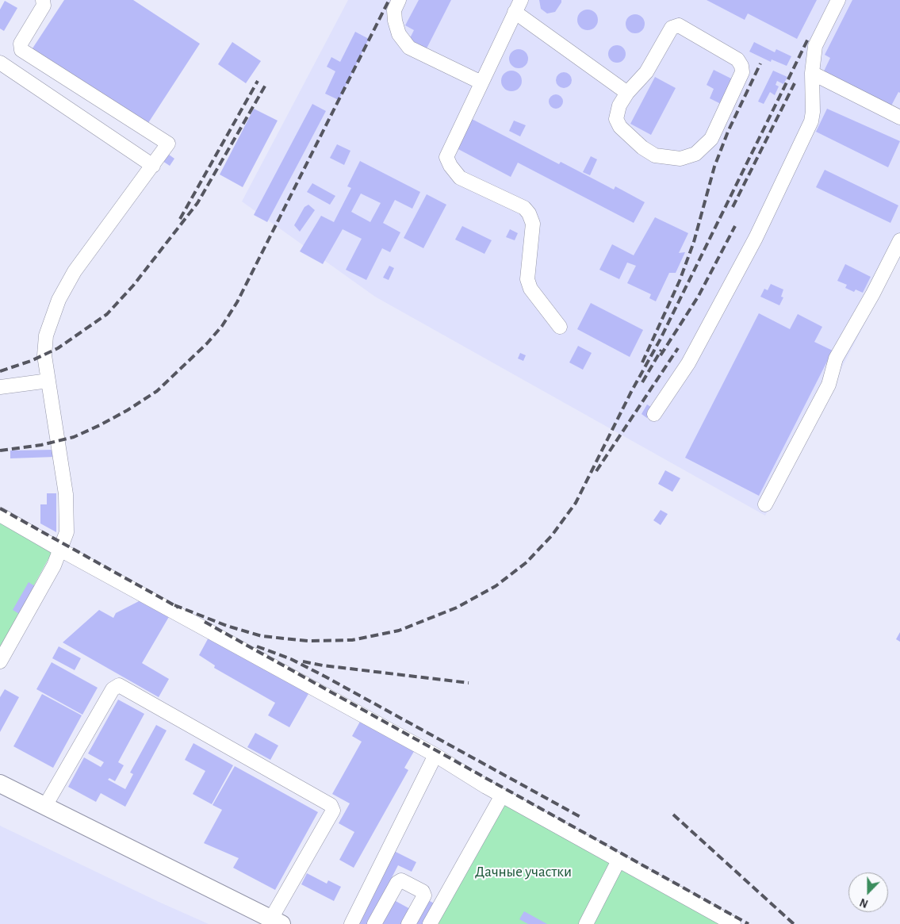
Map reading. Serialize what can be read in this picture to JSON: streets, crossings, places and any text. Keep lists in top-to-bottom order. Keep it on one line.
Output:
{"parks":["Дачные участки"],"north":"bottom"}
